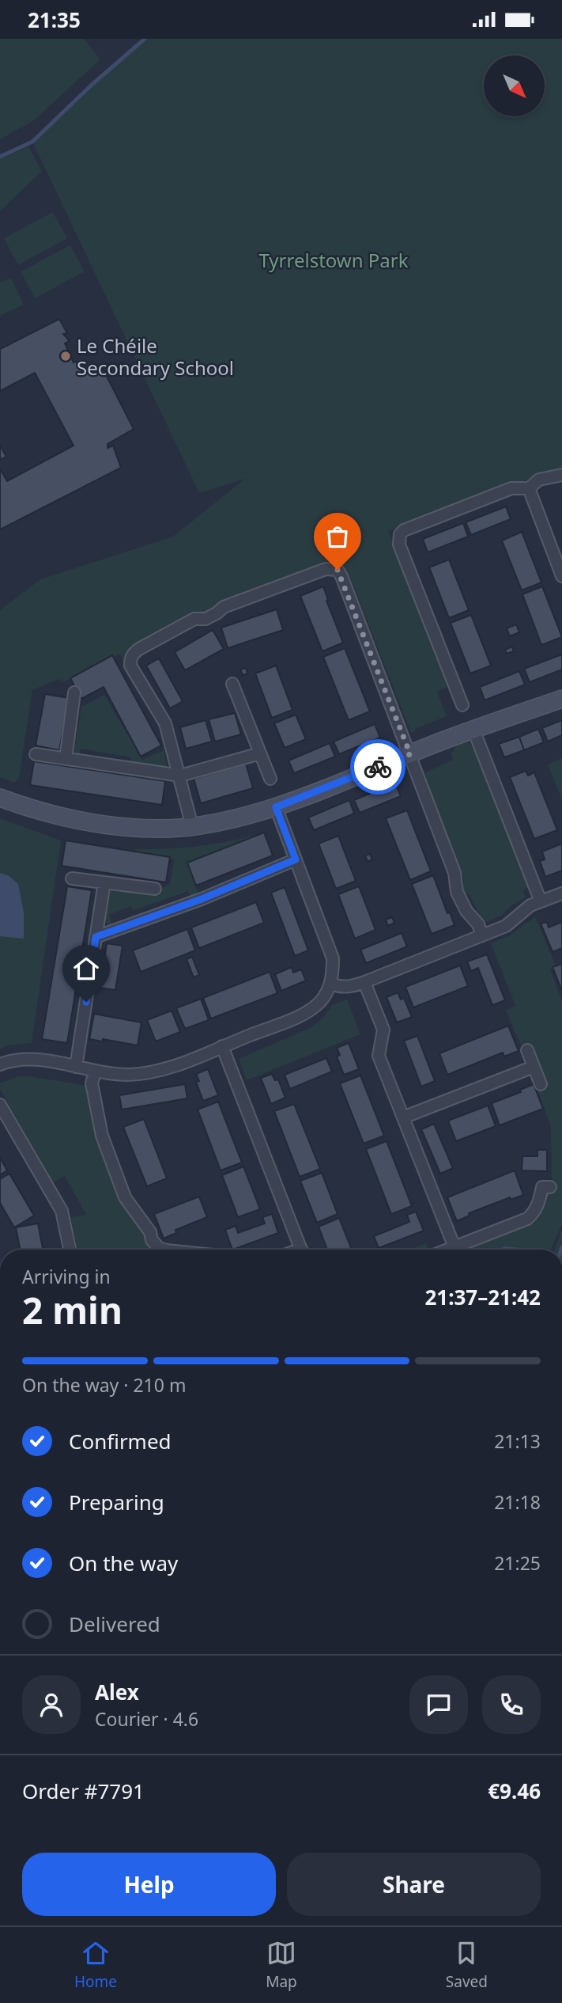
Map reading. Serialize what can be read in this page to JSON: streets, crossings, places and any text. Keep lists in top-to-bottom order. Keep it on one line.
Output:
{"parks":["Tyrrelstown Park"],"places":["Le Chéile Secondary School"],"north":"bottom right","page":{"status":"21:35","heading":["2 min","Arriving in","21:37–21:42"],"panel":["Alex","Courier · 4.6","Order #7791","€9.46"],"bar":"On the way · 210 m","list":[["Confirmed","21:13"],["Preparing","21:18"],["On the way","21:25"],"Delivered"],"buttons":["Help","Share"],"tabs":["Home","Map","Saved"]}}
